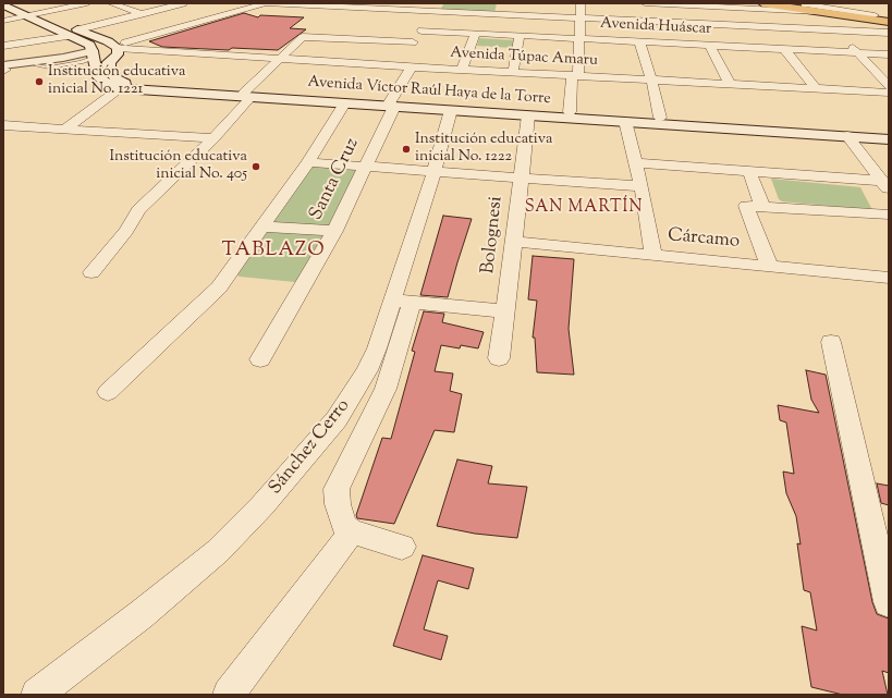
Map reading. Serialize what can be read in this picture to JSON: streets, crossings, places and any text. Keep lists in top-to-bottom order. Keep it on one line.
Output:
{"streets":{"main road":["Avenida Víctor Raúl Haya de la Torre"],"street":["Avenida Huáscar","Avenida Túpac Amaru","Santa Cruz","Bolognesi","Cárcamo","Sánchez Cerro"]},"crossings":[["Avenida Huáscar","Santa Cruz"],["Avenida Túpac Amaru","Avenida Víctor Raúl Haya de la Torre"],["Avenida Túpac Amaru","Santa Cruz"],["Avenida Víctor Raúl Haya de la Torre","Santa Cruz"],["Avenida Víctor Raúl Haya de la Torre","Bolognesi"],["Avenida Víctor Raúl Haya de la Torre","Sánchez Cerro"],["Bolognesi","Cárcamo"]],"districts":["SAN MARTÍN","TABLAZO"],"places":["Institución educativa inicial No. 1221","Institución educativa inicial No. 1222","Institución educativa inicial No. 405"]}
